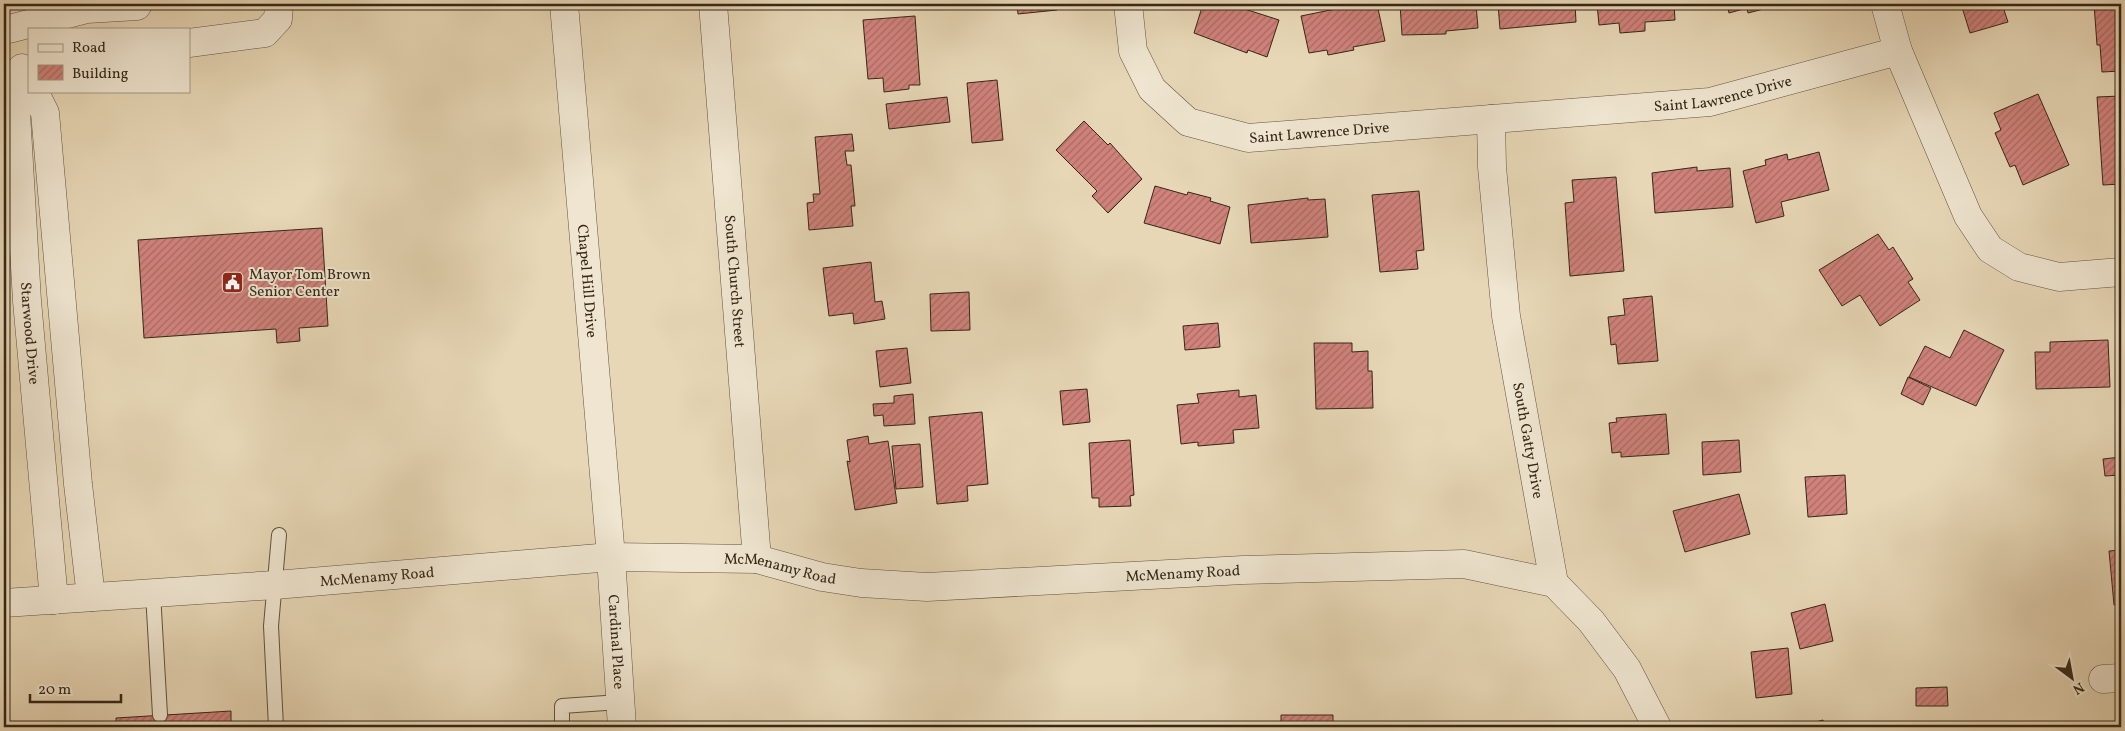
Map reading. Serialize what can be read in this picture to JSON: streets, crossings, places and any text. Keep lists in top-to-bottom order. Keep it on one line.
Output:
{"streets":{"street":["Saint Lawrence Drive","Chapel Hill Drive","South Church Street","Starwood Drive","South Gatty Drive","McMenamy Road","Cardinal Place"]},"crossings":[["Saint Lawrence Drive","South Gatty Drive"],["Chapel Hill Drive","McMenamy Road"],["Chapel Hill Drive","Cardinal Place"],["South Church Street","McMenamy Road"],["Starwood Drive","McMenamy Road"],["South Gatty Drive","McMenamy Road"],["McMenamy Road","Cardinal Place"]],"places":{"public building":["Mayor Tom Brown Senior Center"]},"legend":["Road","Building"],"scale_bar":"20 m","north":"bottom right"}
